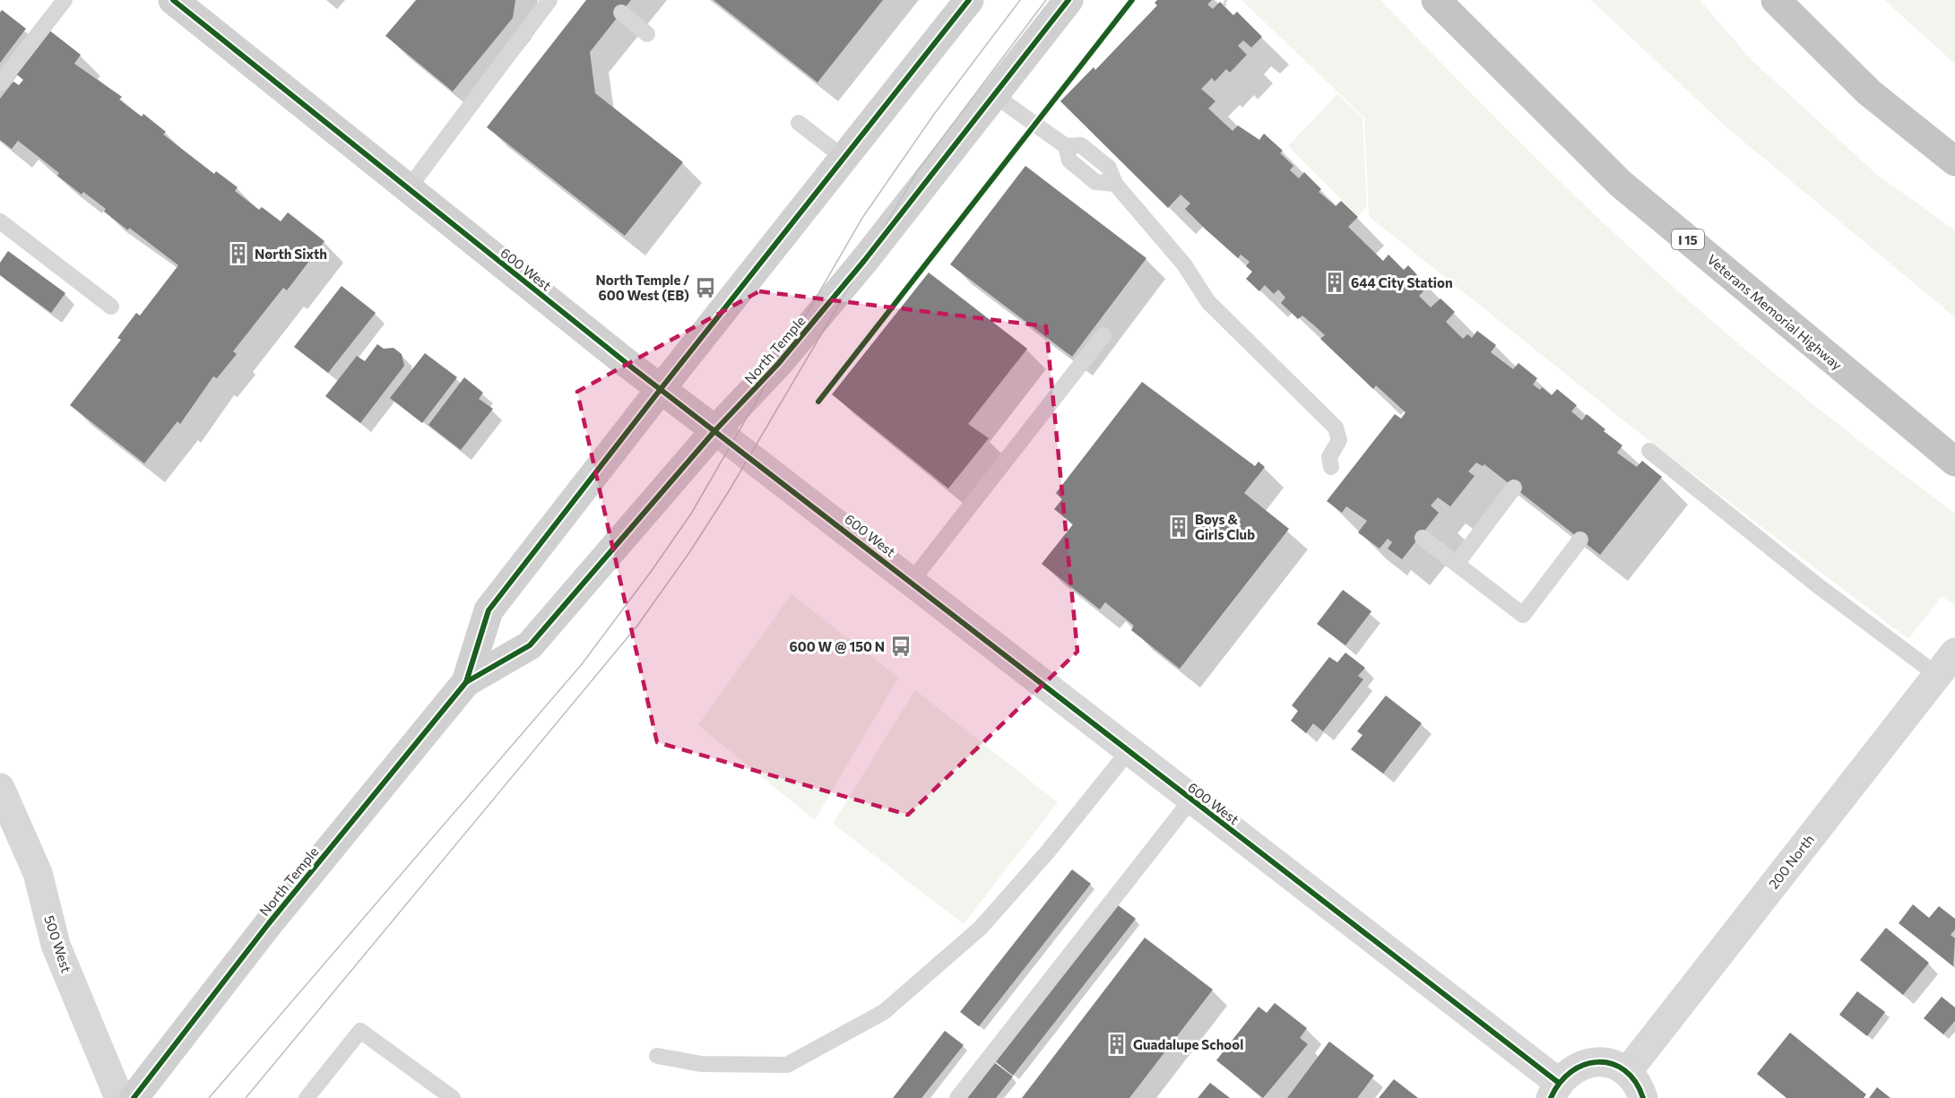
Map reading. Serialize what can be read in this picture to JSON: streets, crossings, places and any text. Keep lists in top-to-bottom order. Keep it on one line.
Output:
{"streets":{"highway":["I 15","Veterans Memorial Highway"],"main road":["600 West","North Temple"],"street":["200 North","500 West"]},"crossings":[["600 West","North Temple"]],"places":{"building":["North Sixth","644 City Station","Boys & Girls Club","Guadalupe School"],"bus stop":["North Temple / 600 West (EB)","600 W @ 150 N"]}}
